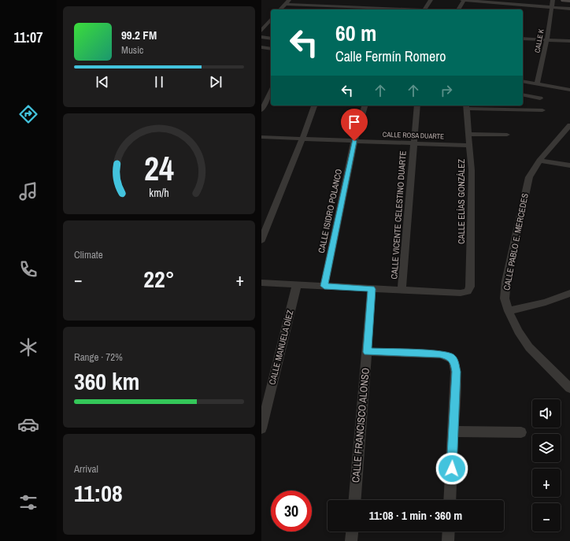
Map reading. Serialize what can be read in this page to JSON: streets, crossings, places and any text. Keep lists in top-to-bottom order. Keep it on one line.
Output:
{"streets":{"street":["CALLE K","CALLE ROSA DUARTE","CALLE ELÍAS GONZÁLEZ","CALLE ISIDRO POLANCO","CALLE VICENTE CELESTINO DUARTE","CALLE PABLO E. MERCEDES","CALLE MANUELA DÍEZ","CALLE FRANCISCO ALONSO"]},"crossings":[["CALLE ROSA DUARTE","CALLE ELÍAS GONZÁLEZ"],["CALLE ROSA DUARTE","CALLE ISIDRO POLANCO"],["CALLE ROSA DUARTE","CALLE VICENTE CELESTINO DUARTE"],["CALLE ELÍAS GONZÁLEZ","CALLE VICENTE CELESTINO DUARTE"]],"page":{"tabs":"11:07","turn":["60 m","Calle Fermín Romero"],"song":["99.2 FM","Music"],"tile":["Climate",["Range · 72%","360 km"],["Arrival","11:08"]],"heat":["−","22°","+"],"map_buttons":["+","−"],"limit":"30","trip":"11:08 · 1 min · 360 m","gauge":["24","km/h"]}}
